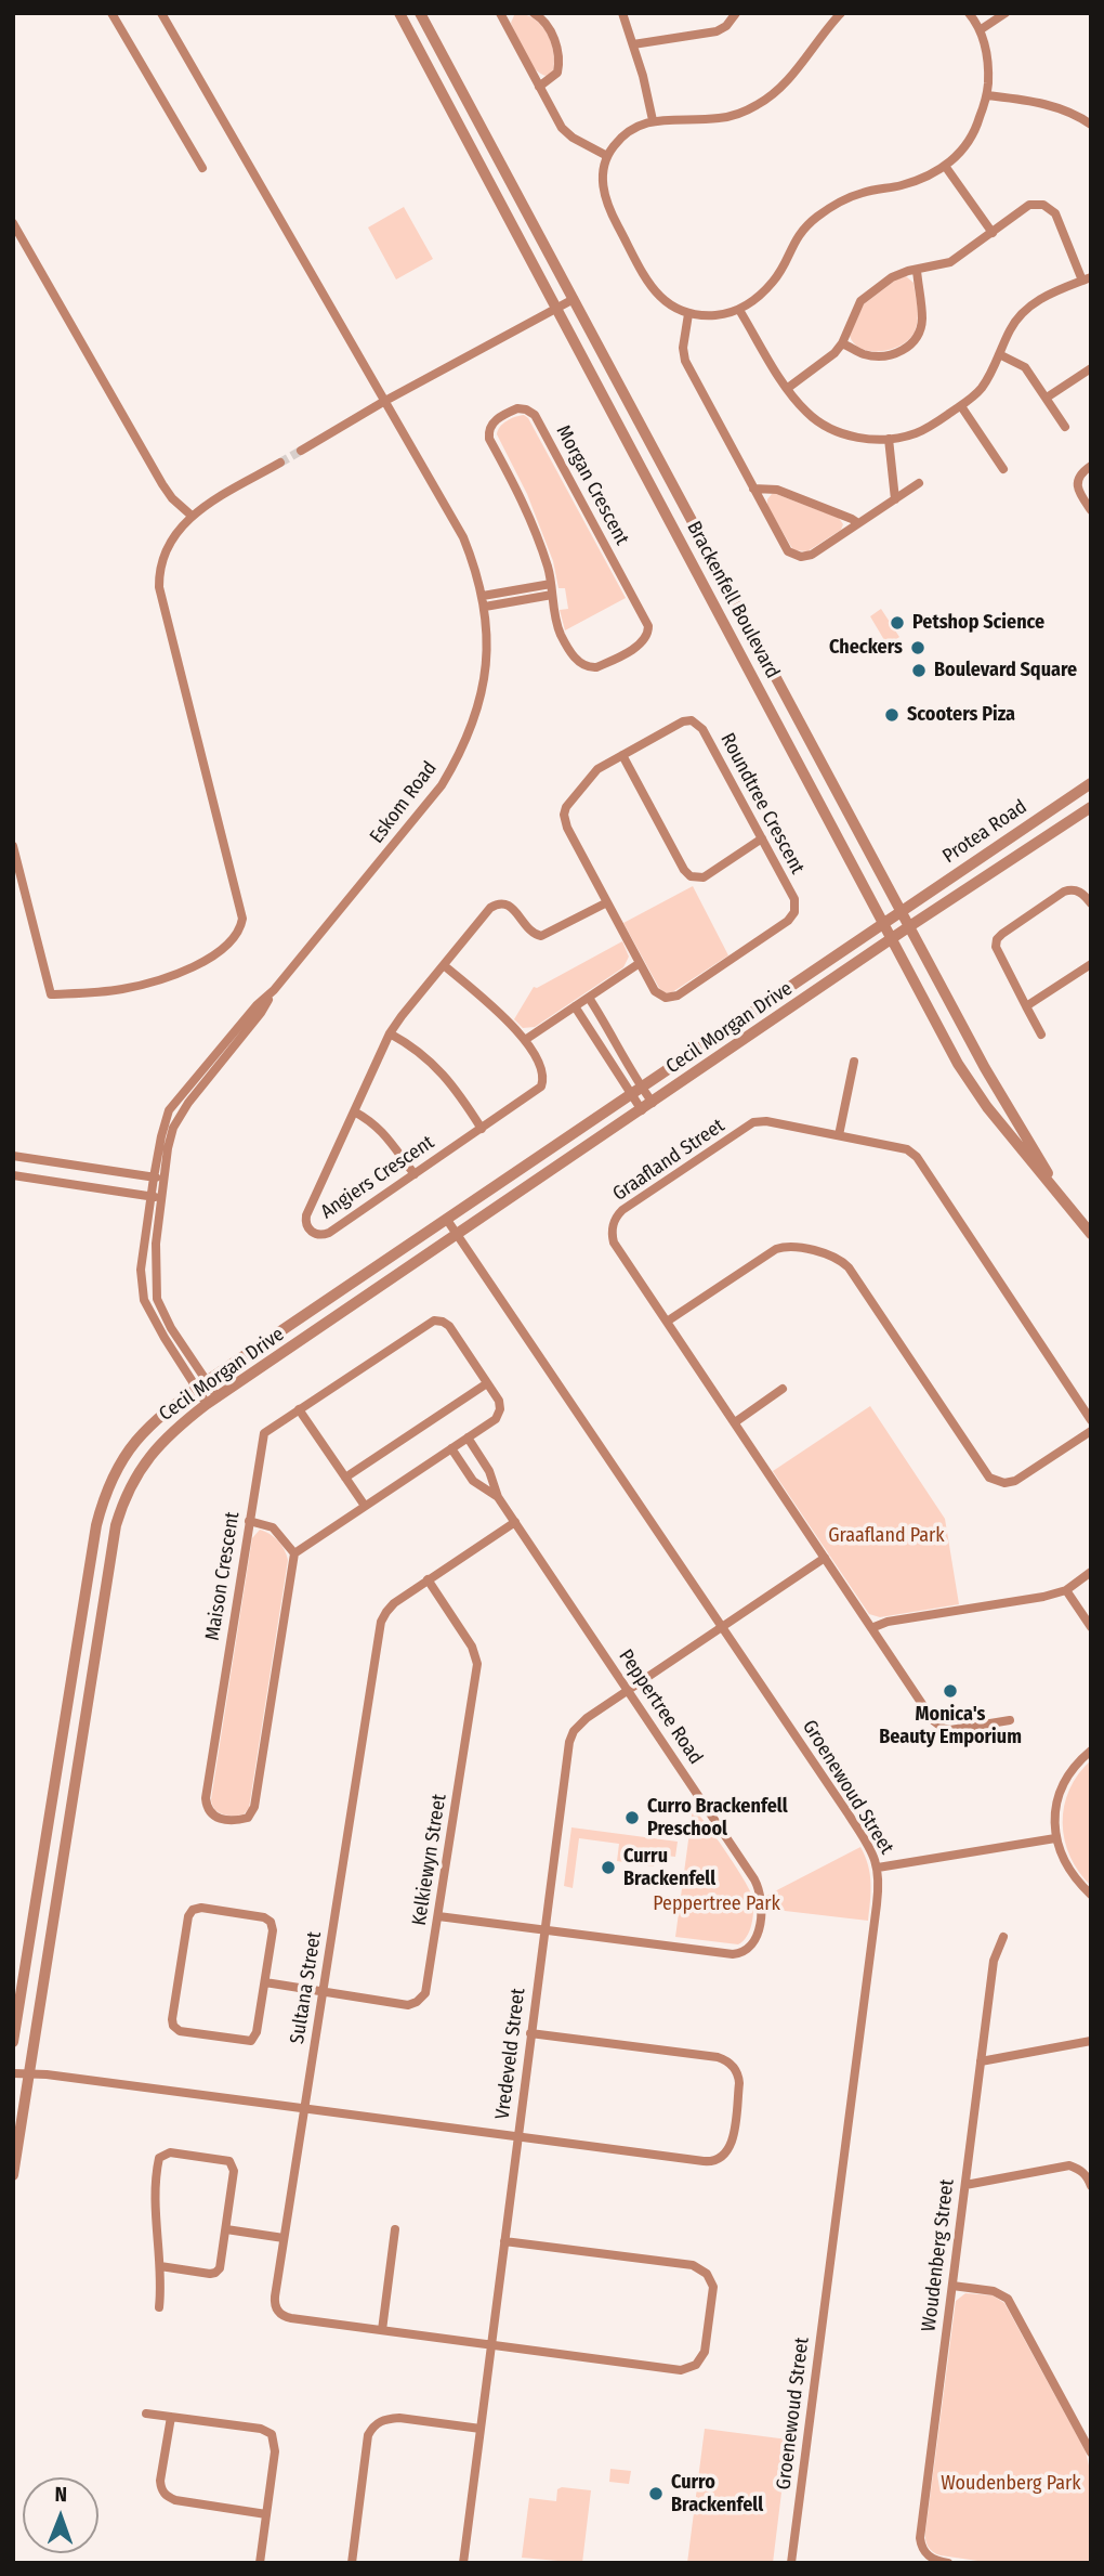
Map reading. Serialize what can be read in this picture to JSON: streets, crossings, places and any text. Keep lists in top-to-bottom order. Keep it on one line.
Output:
{"streets":{"street":["Morgan Crescent","Brackenfell Boulevard","Eskom Road","Roundtree Crescent","Protea Road","Cecil Morgan Drive","Graafland Street","Angiers Crescent","Maison Crescent","Peppertree Road","Groenewoud Street","Kelkiewyn Street","Sultana Street","Vredeveld Street","Woudenberg Street"]},"crossings":[["Brackenfell Boulevard","Protea Road"],["Brackenfell Boulevard","Cecil Morgan Drive"],["Eskom Road","Cecil Morgan Drive"],["Roundtree Crescent","Angiers Crescent"],["Protea Road","Cecil Morgan Drive"],["Cecil Morgan Drive","Groenewoud Street"],["Graafland Street","Vredeveld Street"],["Peppertree Road","Kelkiewyn Street"],["Peppertree Road","Sultana Street"],["Peppertree Road","Vredeveld Street"],["Groenewoud Street","Vredeveld Street"],["Kelkiewyn Street","Sultana Street"],["Sultana Street","Vredeveld Street"]],"parks":["Graafland Park","Peppertree Park","Woudenberg Park"],"places":["Petshop Science","Checkers","Boulevard Square","Scooters Piza","Monica's Beauty Emporium","Curro Brackenfell Preschool","Curru Brackenfell","Curro Brackenfell"],"north":"top"}
